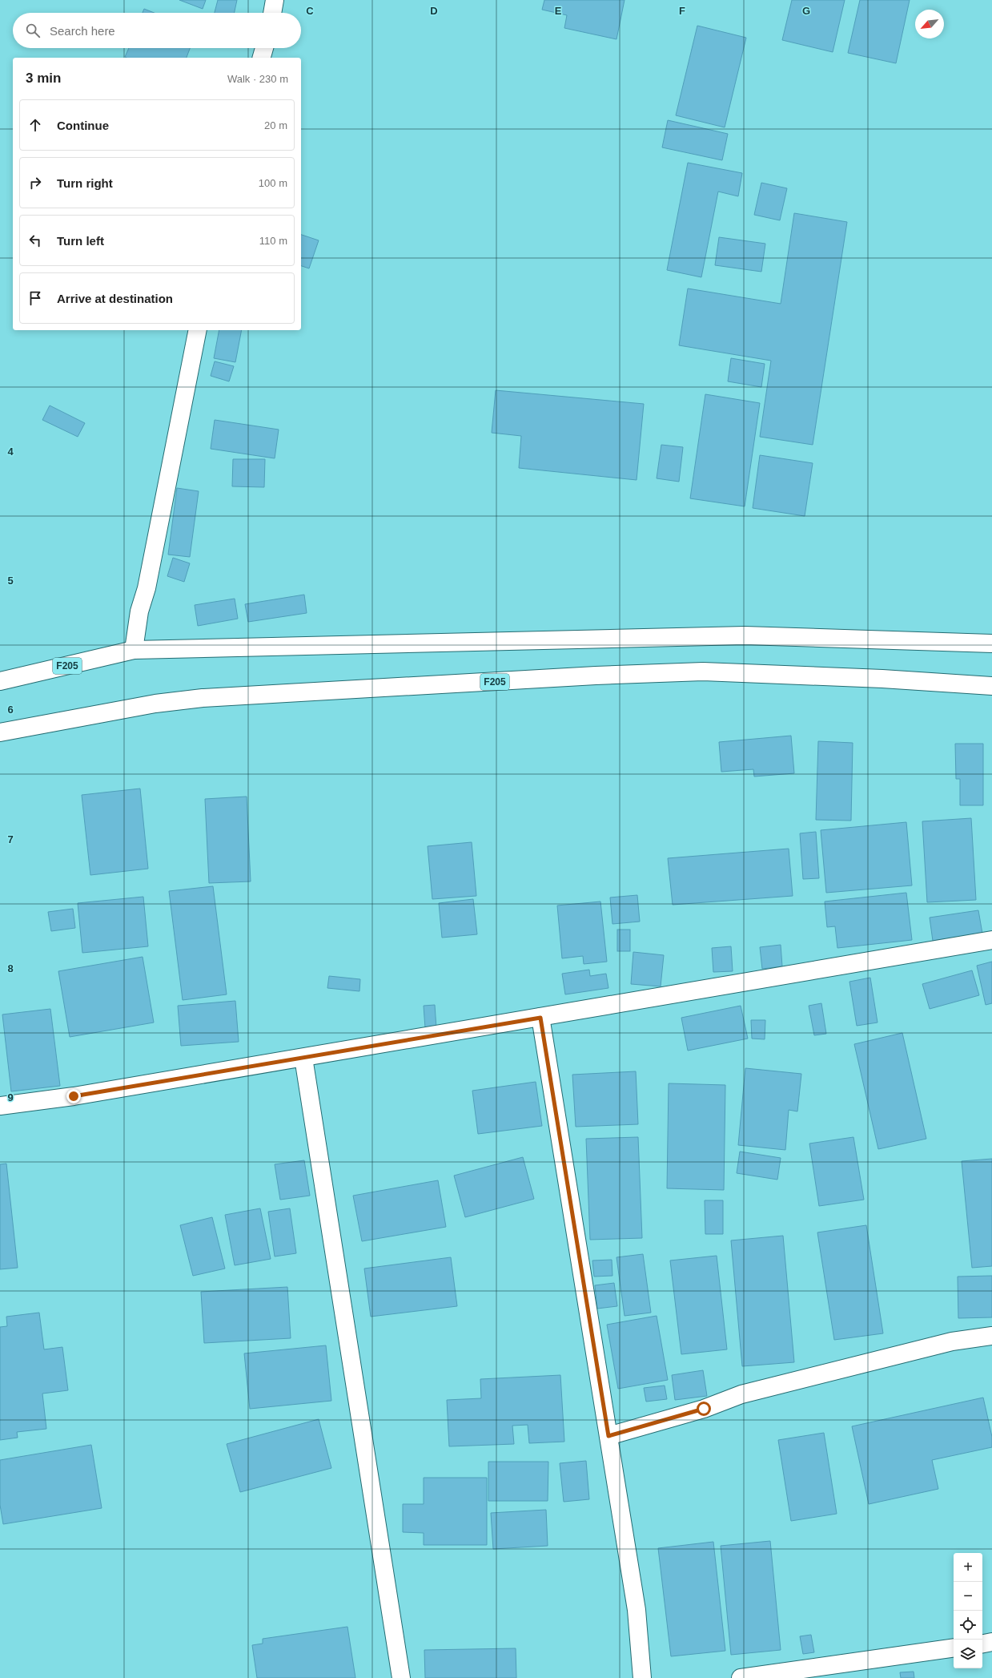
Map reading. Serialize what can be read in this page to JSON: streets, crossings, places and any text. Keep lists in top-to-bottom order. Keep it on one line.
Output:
{"streets":{"street":["F205"]},"north":"bottom left","page":{"search":"Search here","heading":["3 min","Walk · 230 m"],"list":[["Continue","20 m"],["Turn right","100 m"],["Turn left","110 m"],"Arrive at destination"],"map_buttons":["+","−"]},"grid":{"columns":["C","D","E","F","G"],"rows":["4","5","6","7","8","9"]}}
